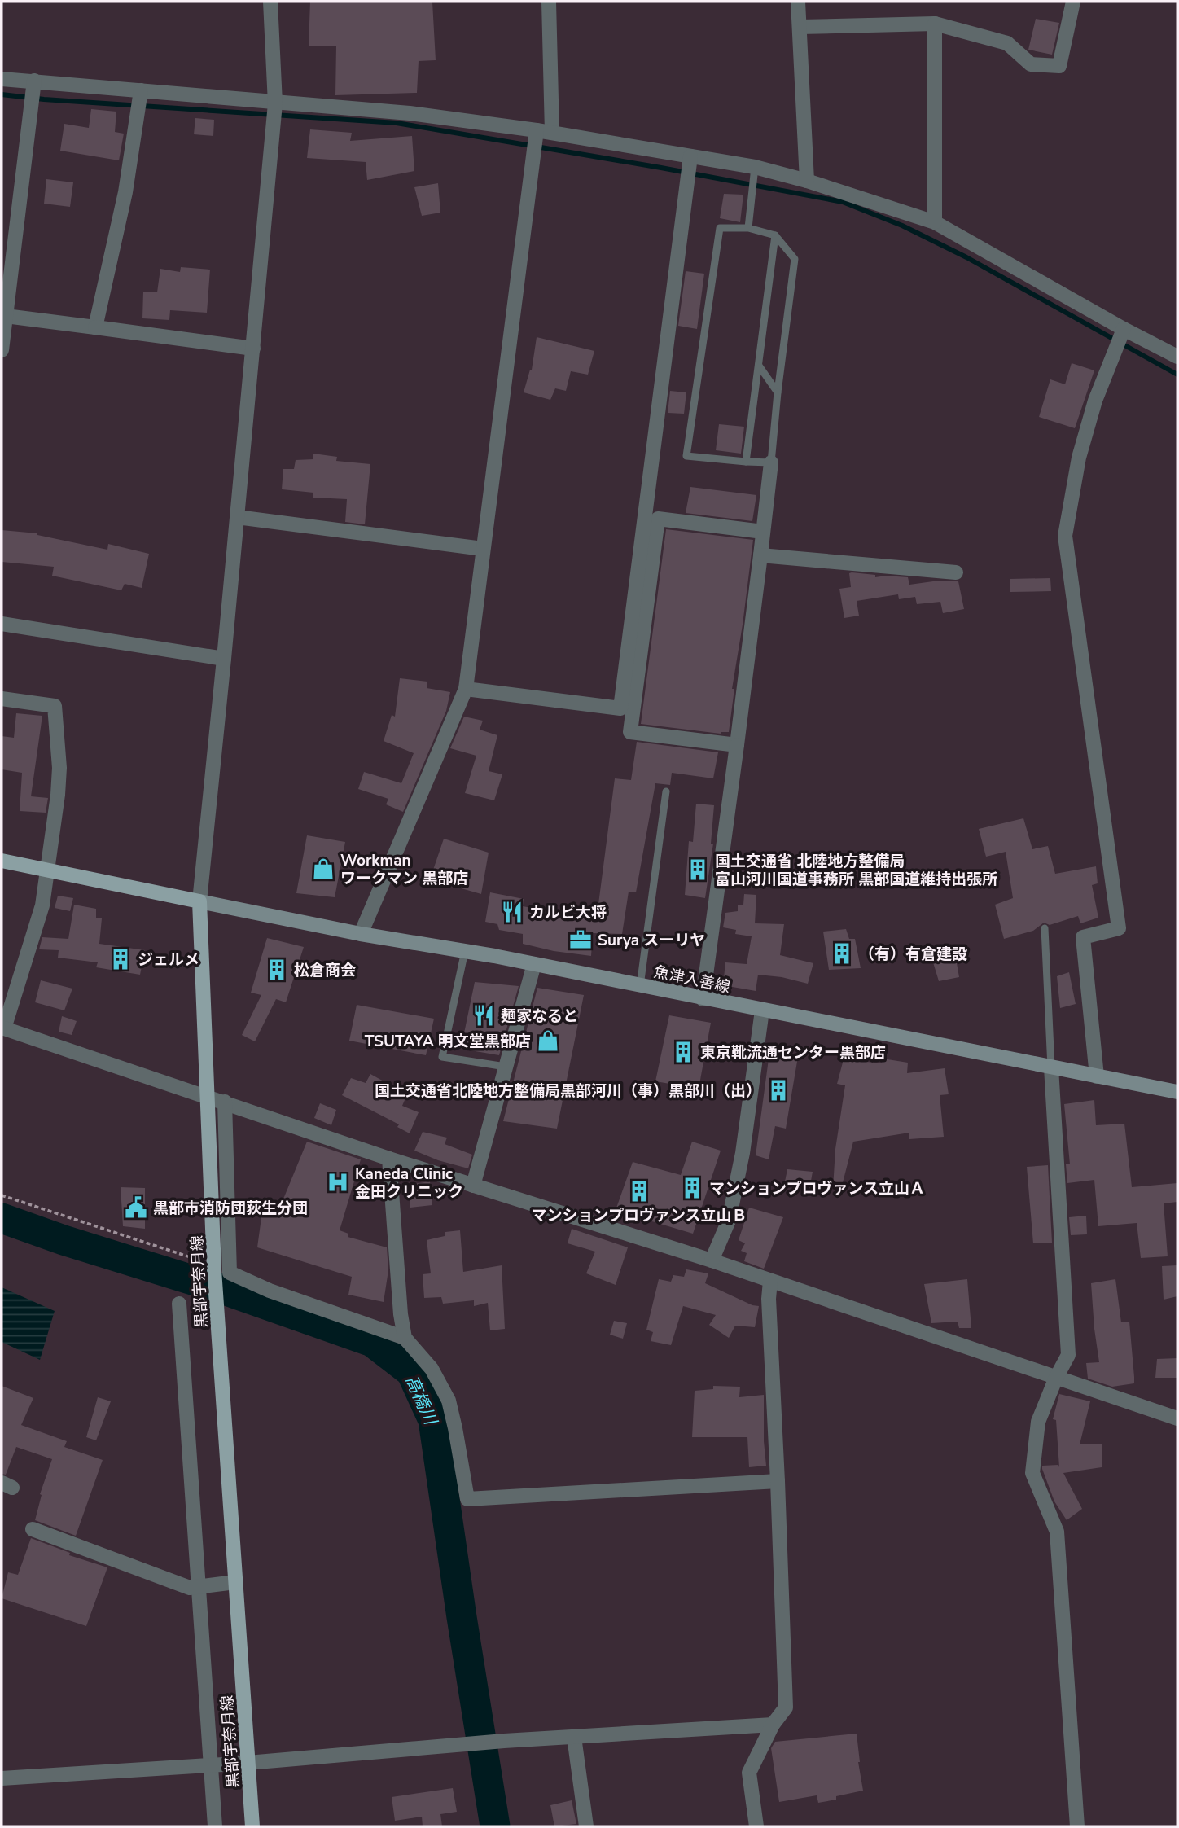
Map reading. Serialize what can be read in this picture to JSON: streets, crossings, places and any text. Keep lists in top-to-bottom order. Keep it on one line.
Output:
{"streets":{"main road":["魚津入善線","黒部宇奈月線"]},"crossings":[["魚津入善線","黒部宇奈月線"]],"water":["高橋川"],"places":{"shop":["Workman ワークマン 黒部店","TSUTAYA 明文堂黒部店"],"building":["国土交通省 北陸地方整備局 富山河川国道事務所 黒部国道維持出張所","（有）有倉建設","ジェルメ","松倉商会","東京靴流通センター黒部店","国土交通省北陸地方整備局黒部河川（事）黒部川（出）","マンションプロヴァンス立山Ａ","マンションプロヴァンス立山Ｂ"],"restaurant":["カルビ大将","麺家なると"],"office":["Surya スーリヤ"],"hospital":["Kaneda Clinic 金田クリニック"],"public building":["黒部市消防団荻生分団"]}}
